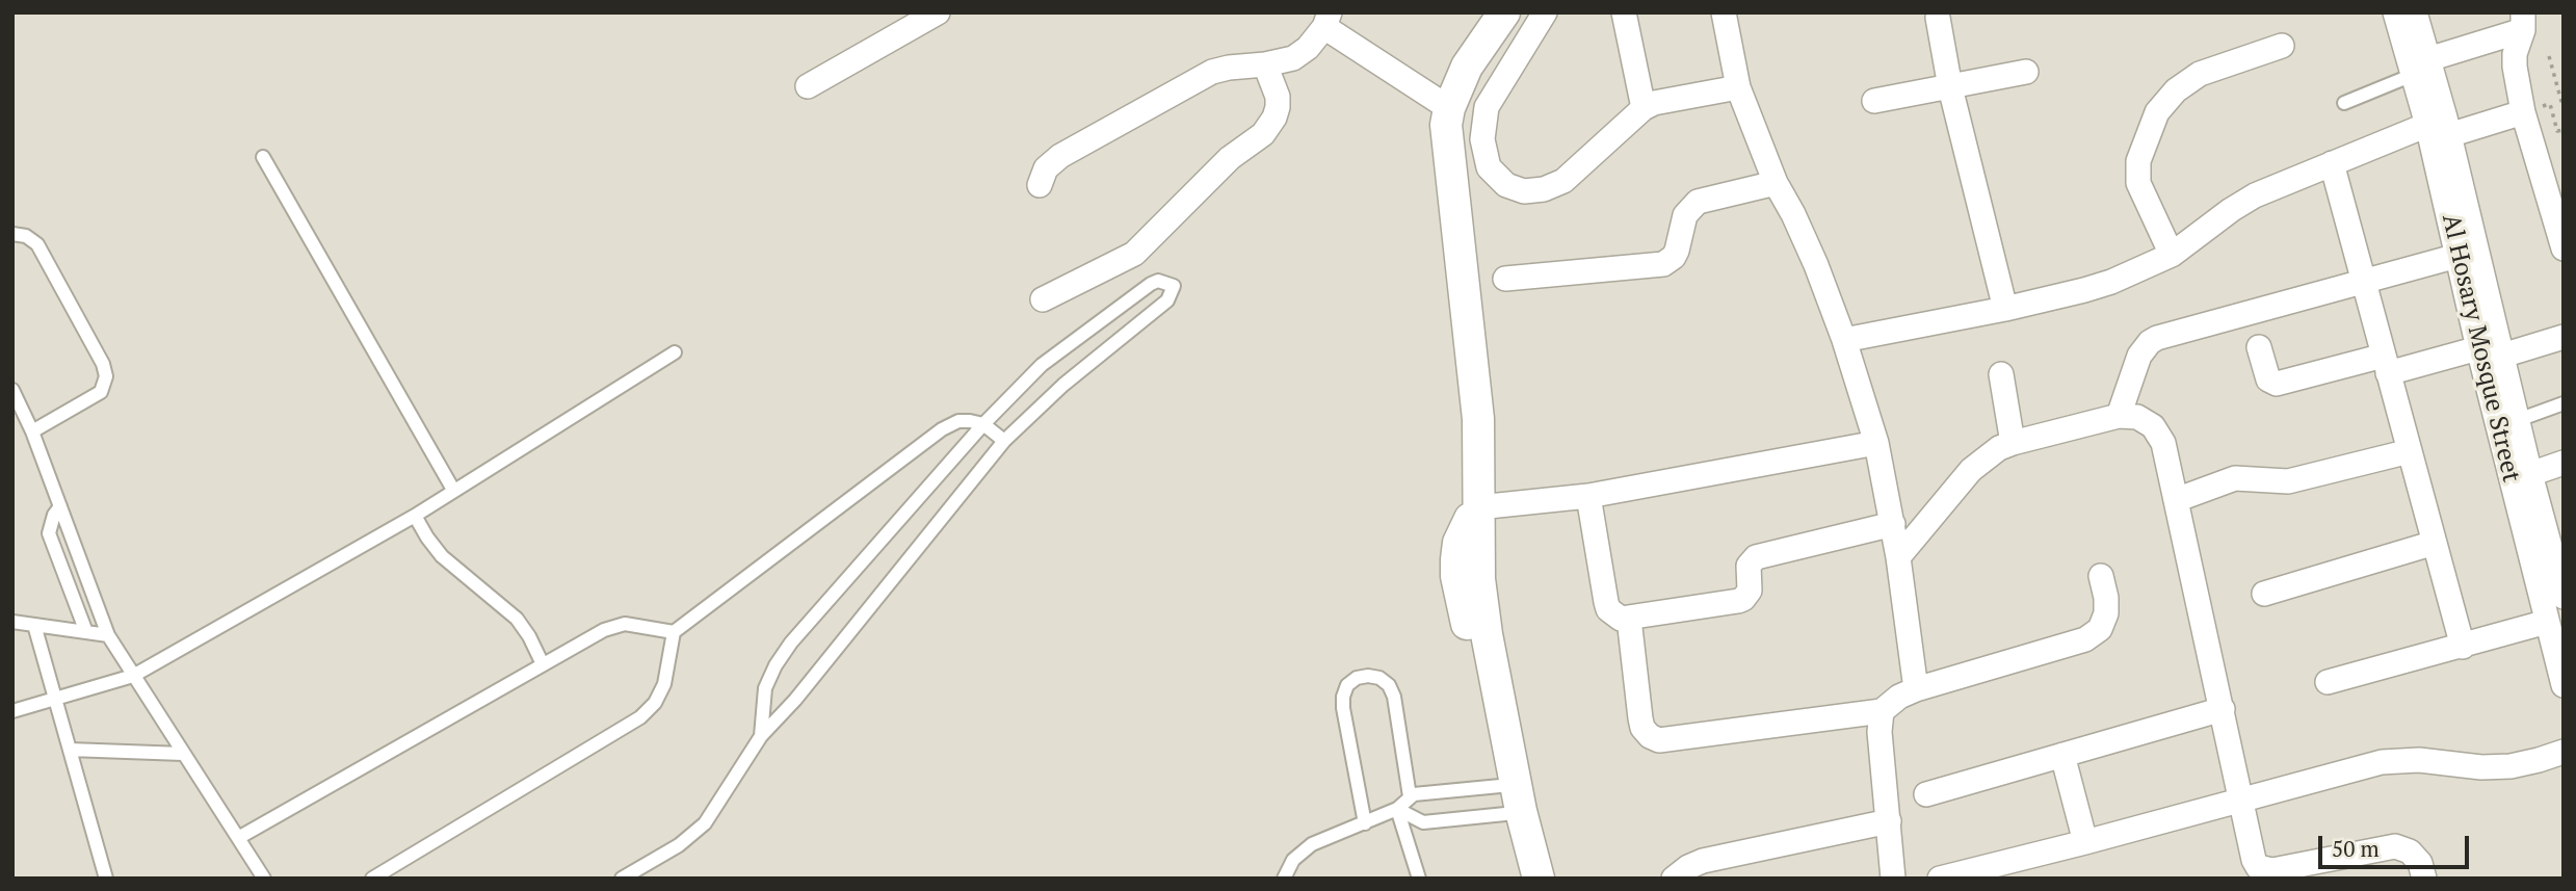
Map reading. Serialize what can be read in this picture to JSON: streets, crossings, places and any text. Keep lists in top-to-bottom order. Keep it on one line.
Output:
{"streets":{"street":["Al Hosary Mosque Street"]},"scale_bar":"50 m"}
